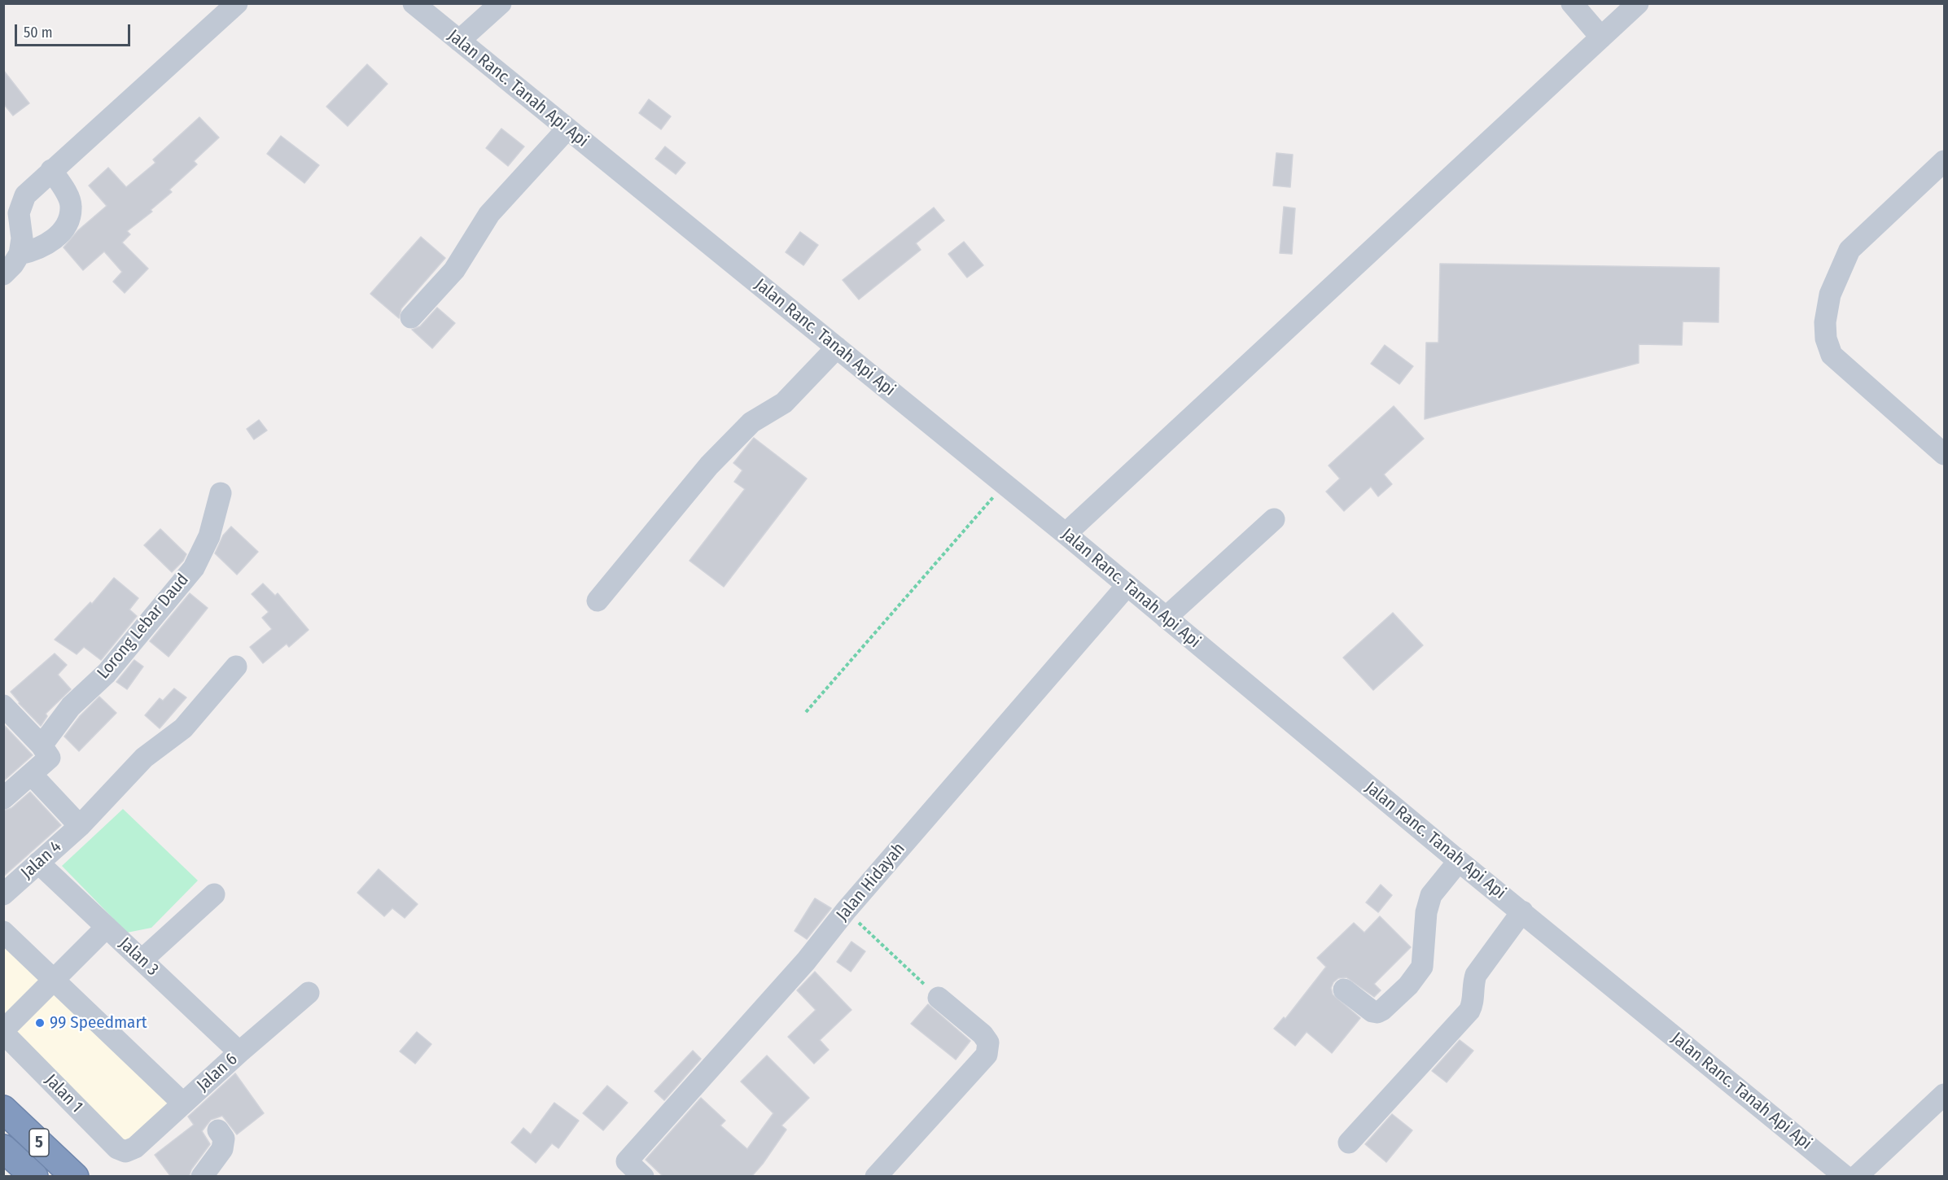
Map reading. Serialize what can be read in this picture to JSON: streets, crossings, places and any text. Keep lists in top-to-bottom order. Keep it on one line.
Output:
{"streets":{"highway":["5"],"street":["Jalan Ranc. Tanah Api Api","Lorong Lebar Daud","Jalan 4","Jalan Hidayah","Jalan 3","Jalan 6","Jalan 1"]},"crossings":[["Jalan Ranc. Tanah Api Api","Jalan Hidayah"],["Jalan 4","Jalan 3"],["Jalan 3","Jalan 6"],["Jalan 6","Jalan 1"]],"places":["99 Speedmart"],"scale_bar":"50 m"}
